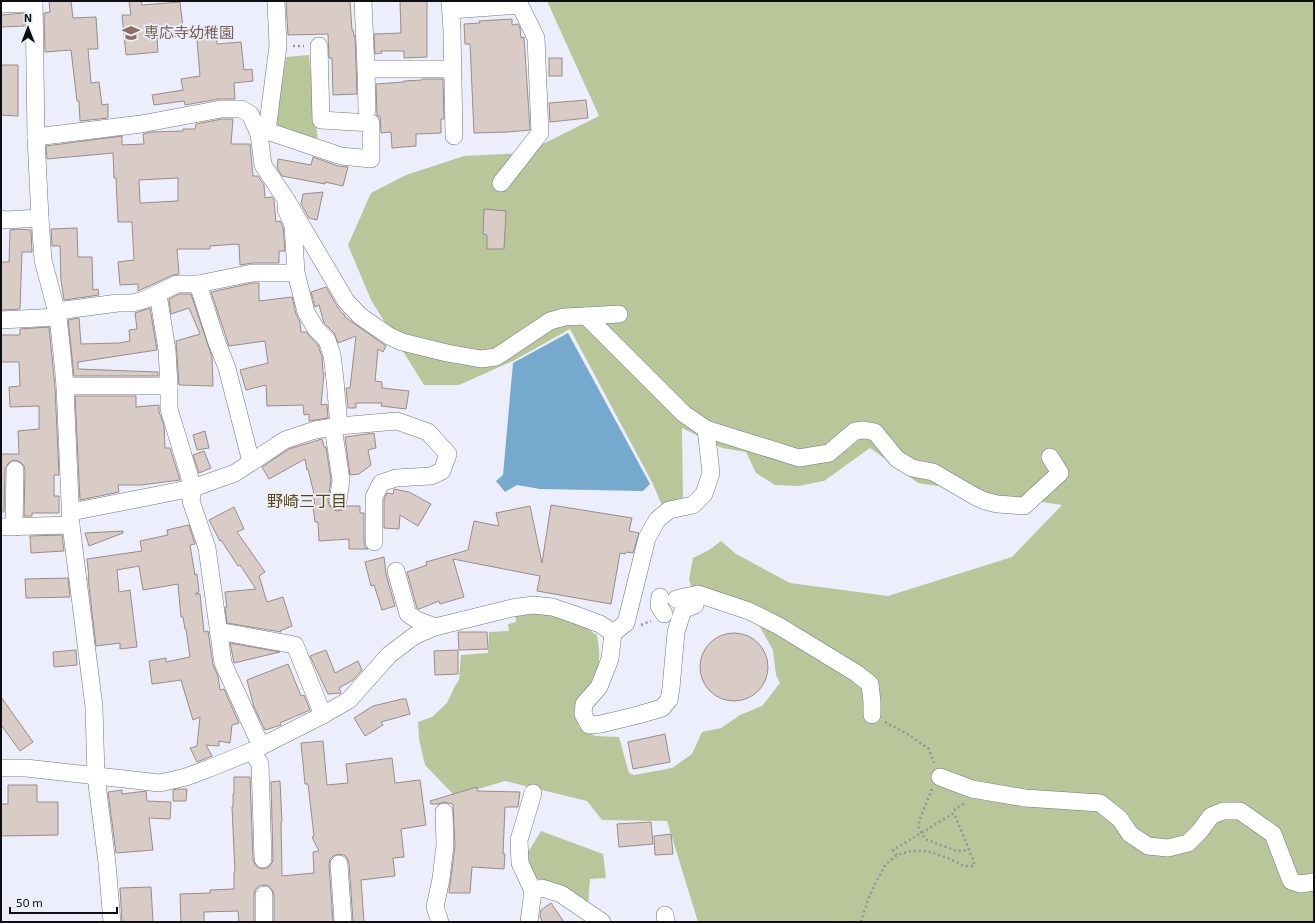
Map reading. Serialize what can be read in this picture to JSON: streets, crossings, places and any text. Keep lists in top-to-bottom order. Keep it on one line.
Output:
{"districts":["野崎三丁目"],"places":{"school or university":["専応寺幼稚園"]},"scale_bar":"50 m","north":"top"}
